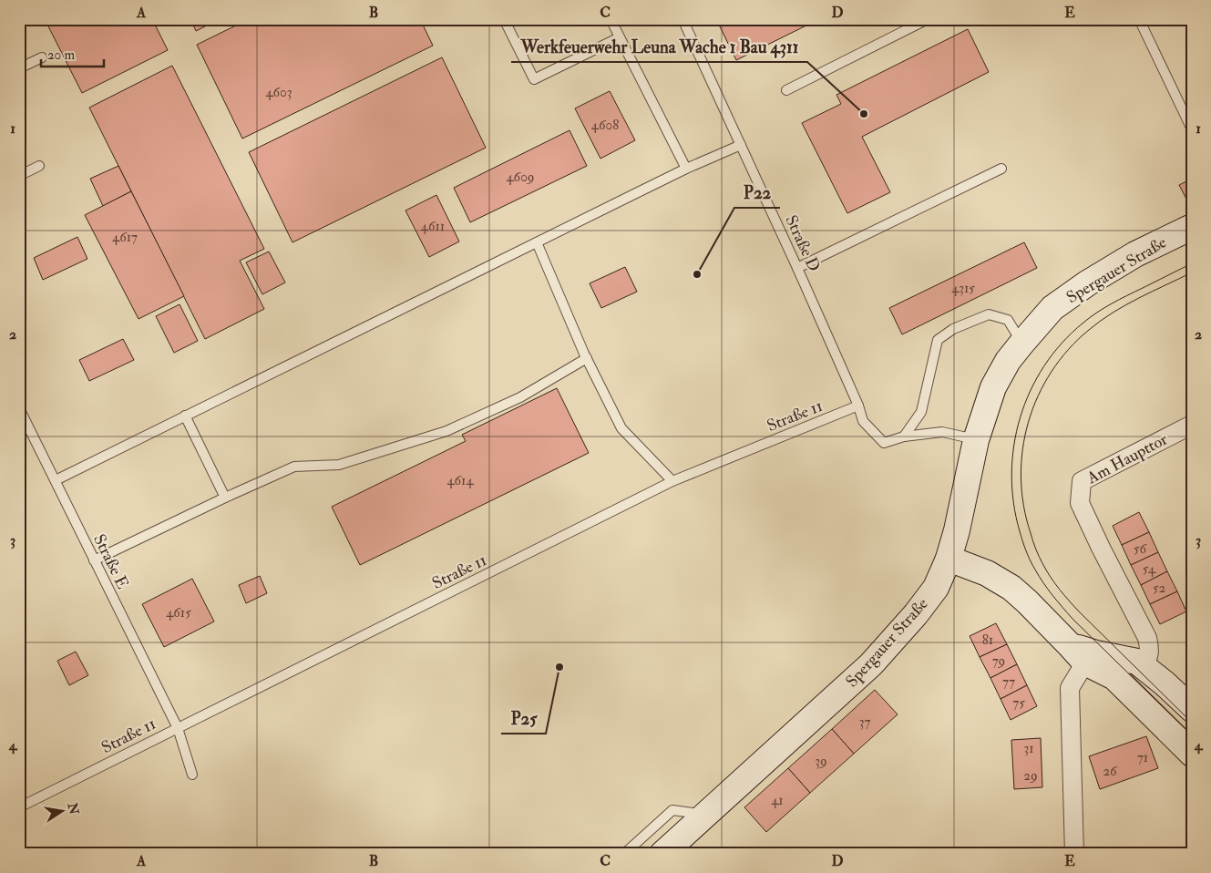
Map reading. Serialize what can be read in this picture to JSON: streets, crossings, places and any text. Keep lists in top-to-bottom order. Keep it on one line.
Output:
{"streets":{"main road":["Spergauer Straße"],"street":["Am Haupttor"],"lane":["Straße D","Straße 11","Straße E"]},"crossings":[["Straße D","Straße 11"],["Straße 11","Straße E"]],"places":["Werkfeuerwehr Leuna Wache 1 Bau 4311","P22","P25"],"house_numbers":["4603","4608","4609","4611","4617","4315","4614","56","54","52","4615","81","79","77","75","37","31","71","39","26","29","41"],"scale_bar":"20 m","north":"right","grid":{"columns":["A","B","C","D","E"],"rows":["1","2","3","4"]}}
